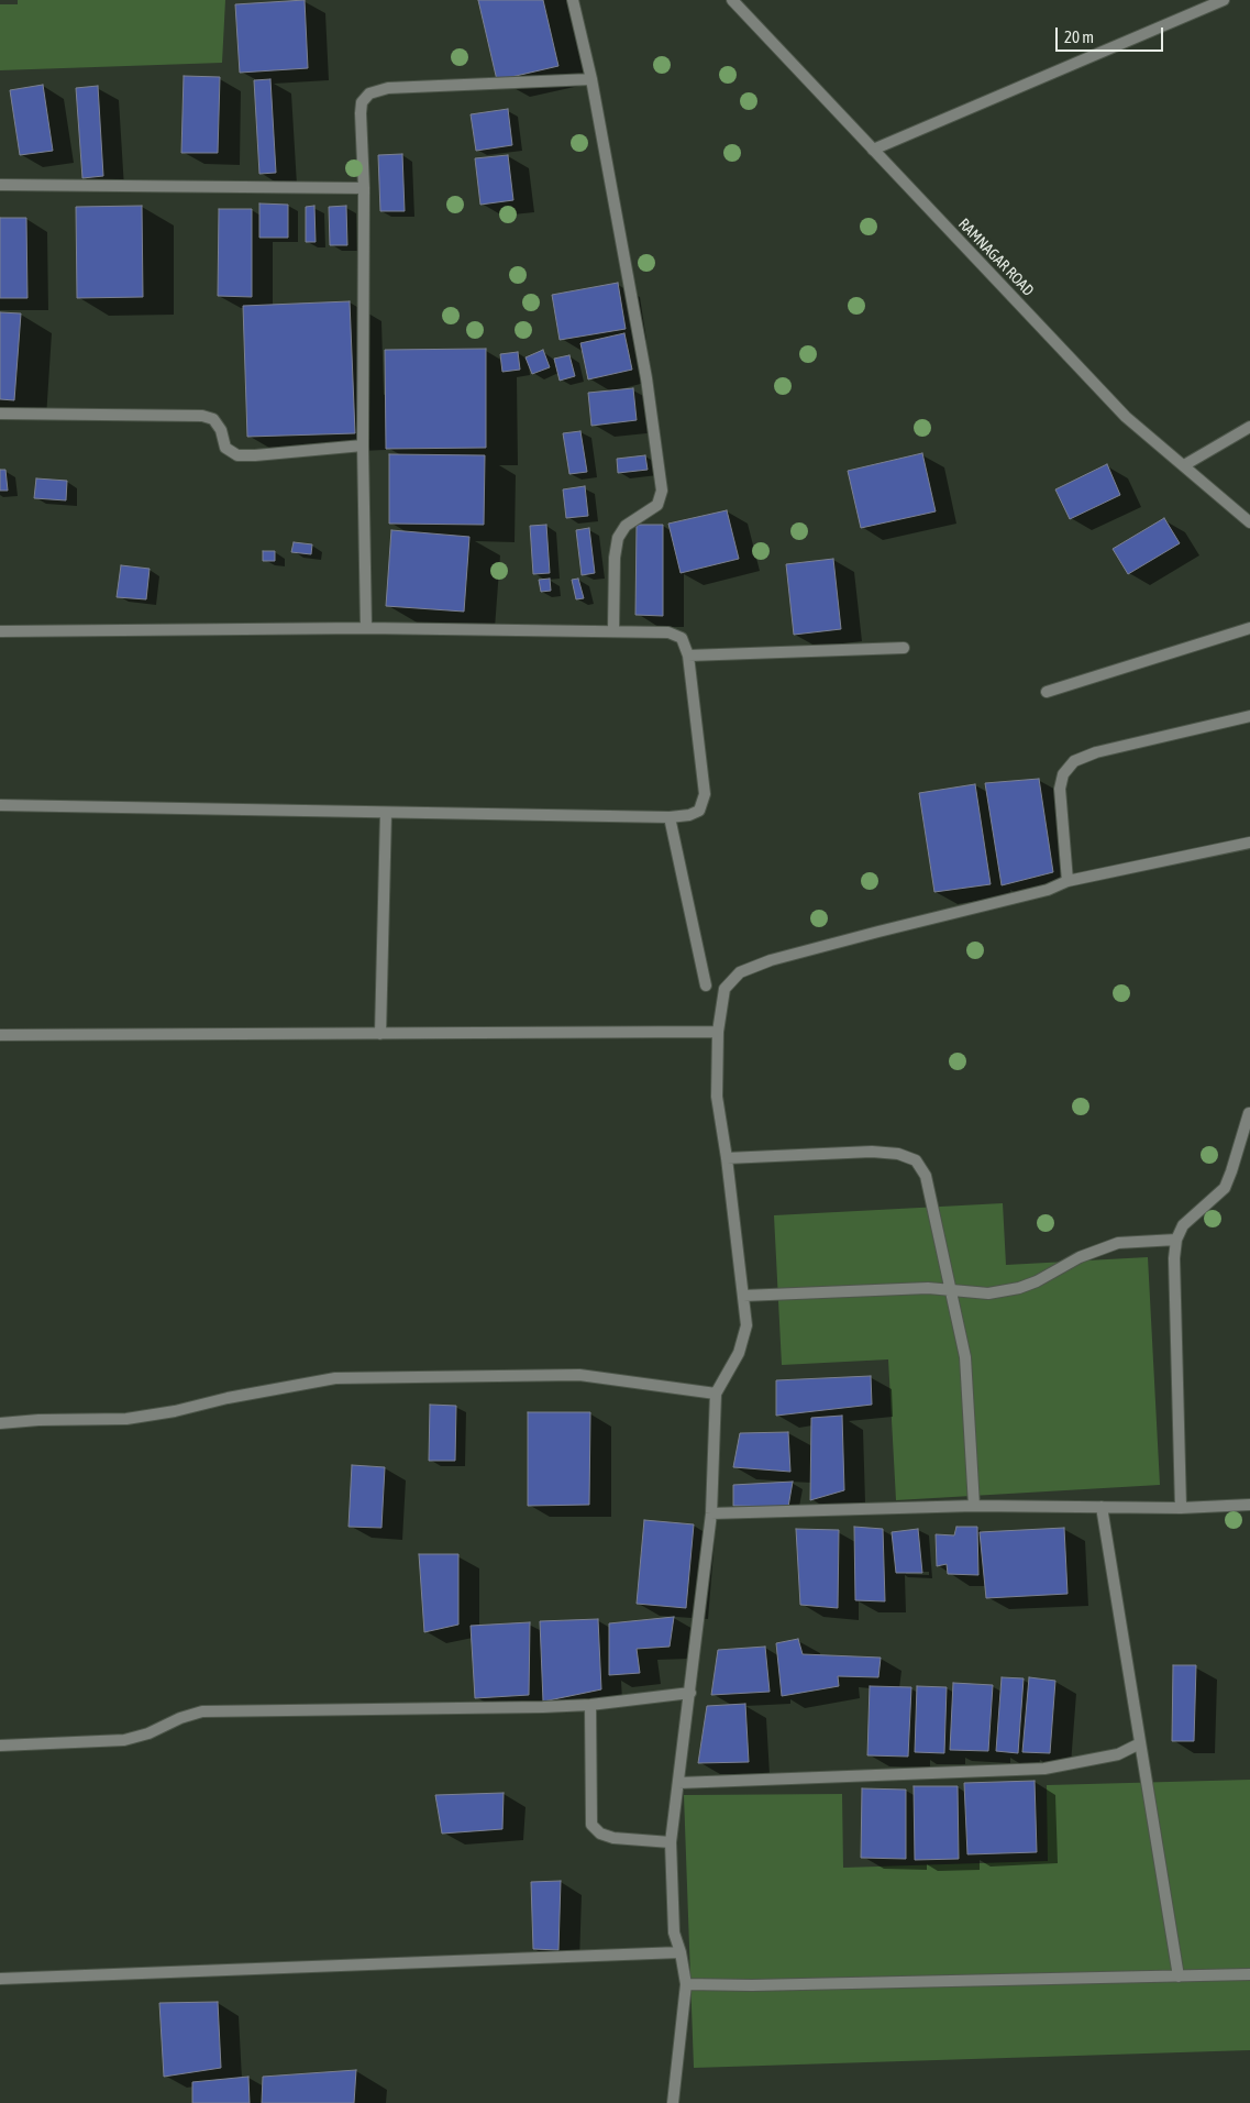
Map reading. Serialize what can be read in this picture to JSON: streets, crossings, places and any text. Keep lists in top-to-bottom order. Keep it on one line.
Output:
{"streets":{"street":["RAMNAGAR ROAD"]},"scale_bar":"20 m"}
